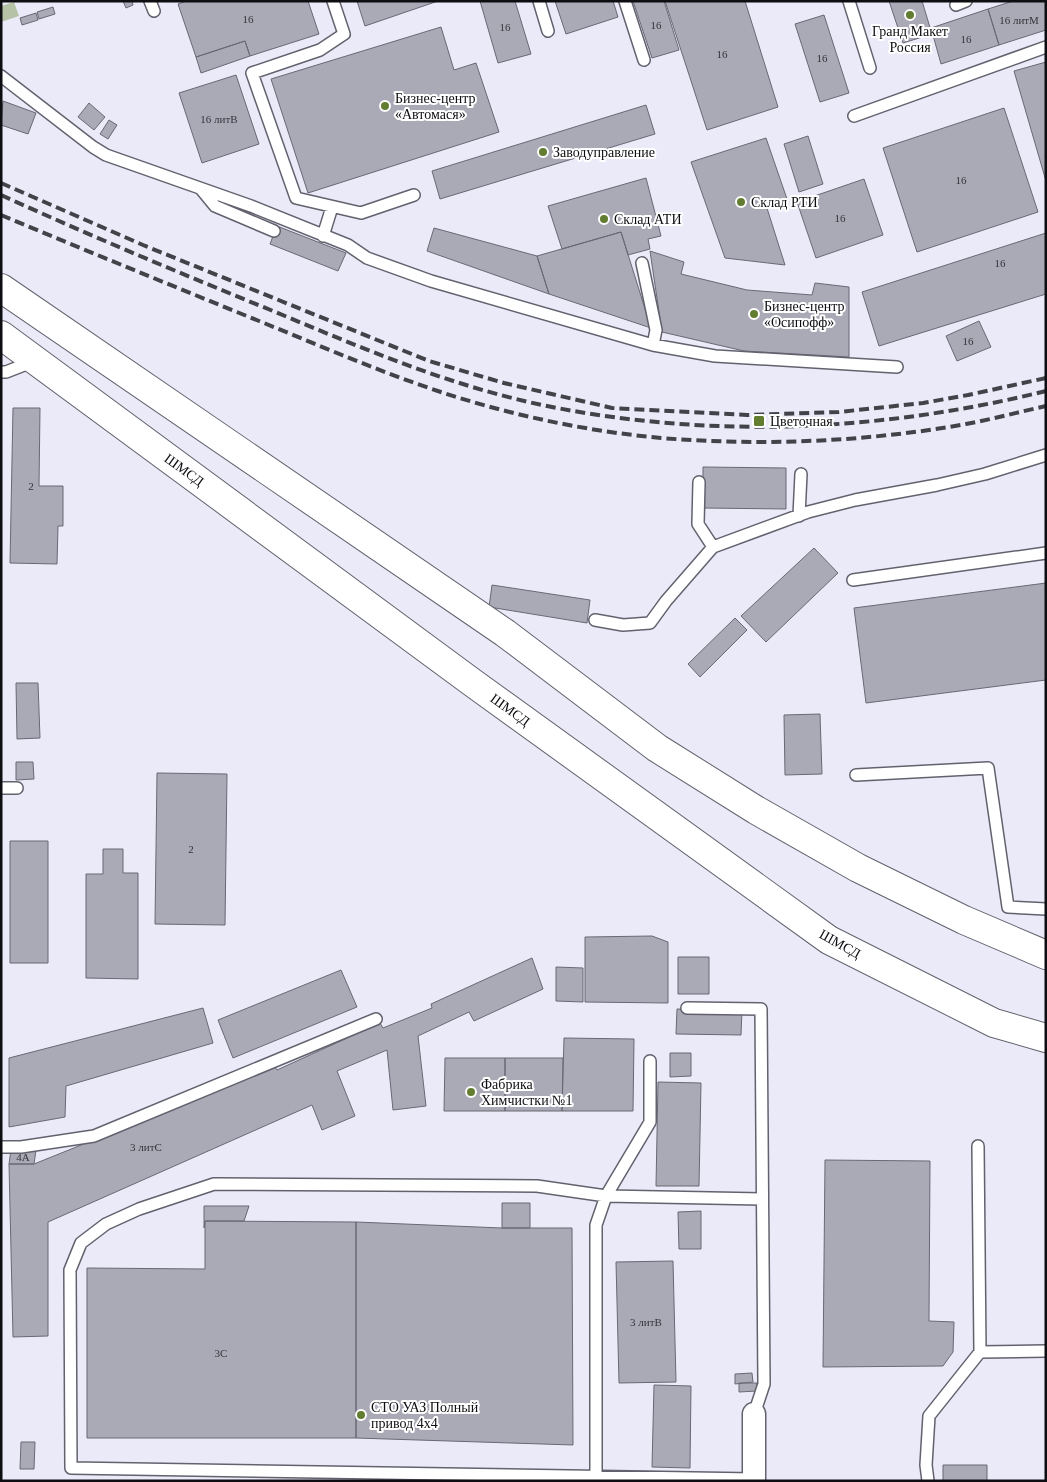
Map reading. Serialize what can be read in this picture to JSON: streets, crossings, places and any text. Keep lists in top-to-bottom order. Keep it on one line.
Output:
{"streets":{"main road":["ШМСД"]},"places":{"other":["Гранд Макет Россия","Бизнес-центр «Автомася»","Заводуправление","Склад РТИ","Склад АТИ","Бизнес-центр «Осипофф»","Фабрика Химчистки №1","СТО УАЗ Полный привод 4х4"],"transit":["Цветочная"]},"house_numbers":["16","16 литМ","16","16","16","16","16","16 литВ","16","16","16","16","2","2","3 литС","4А","3 литВ","3С"]}
